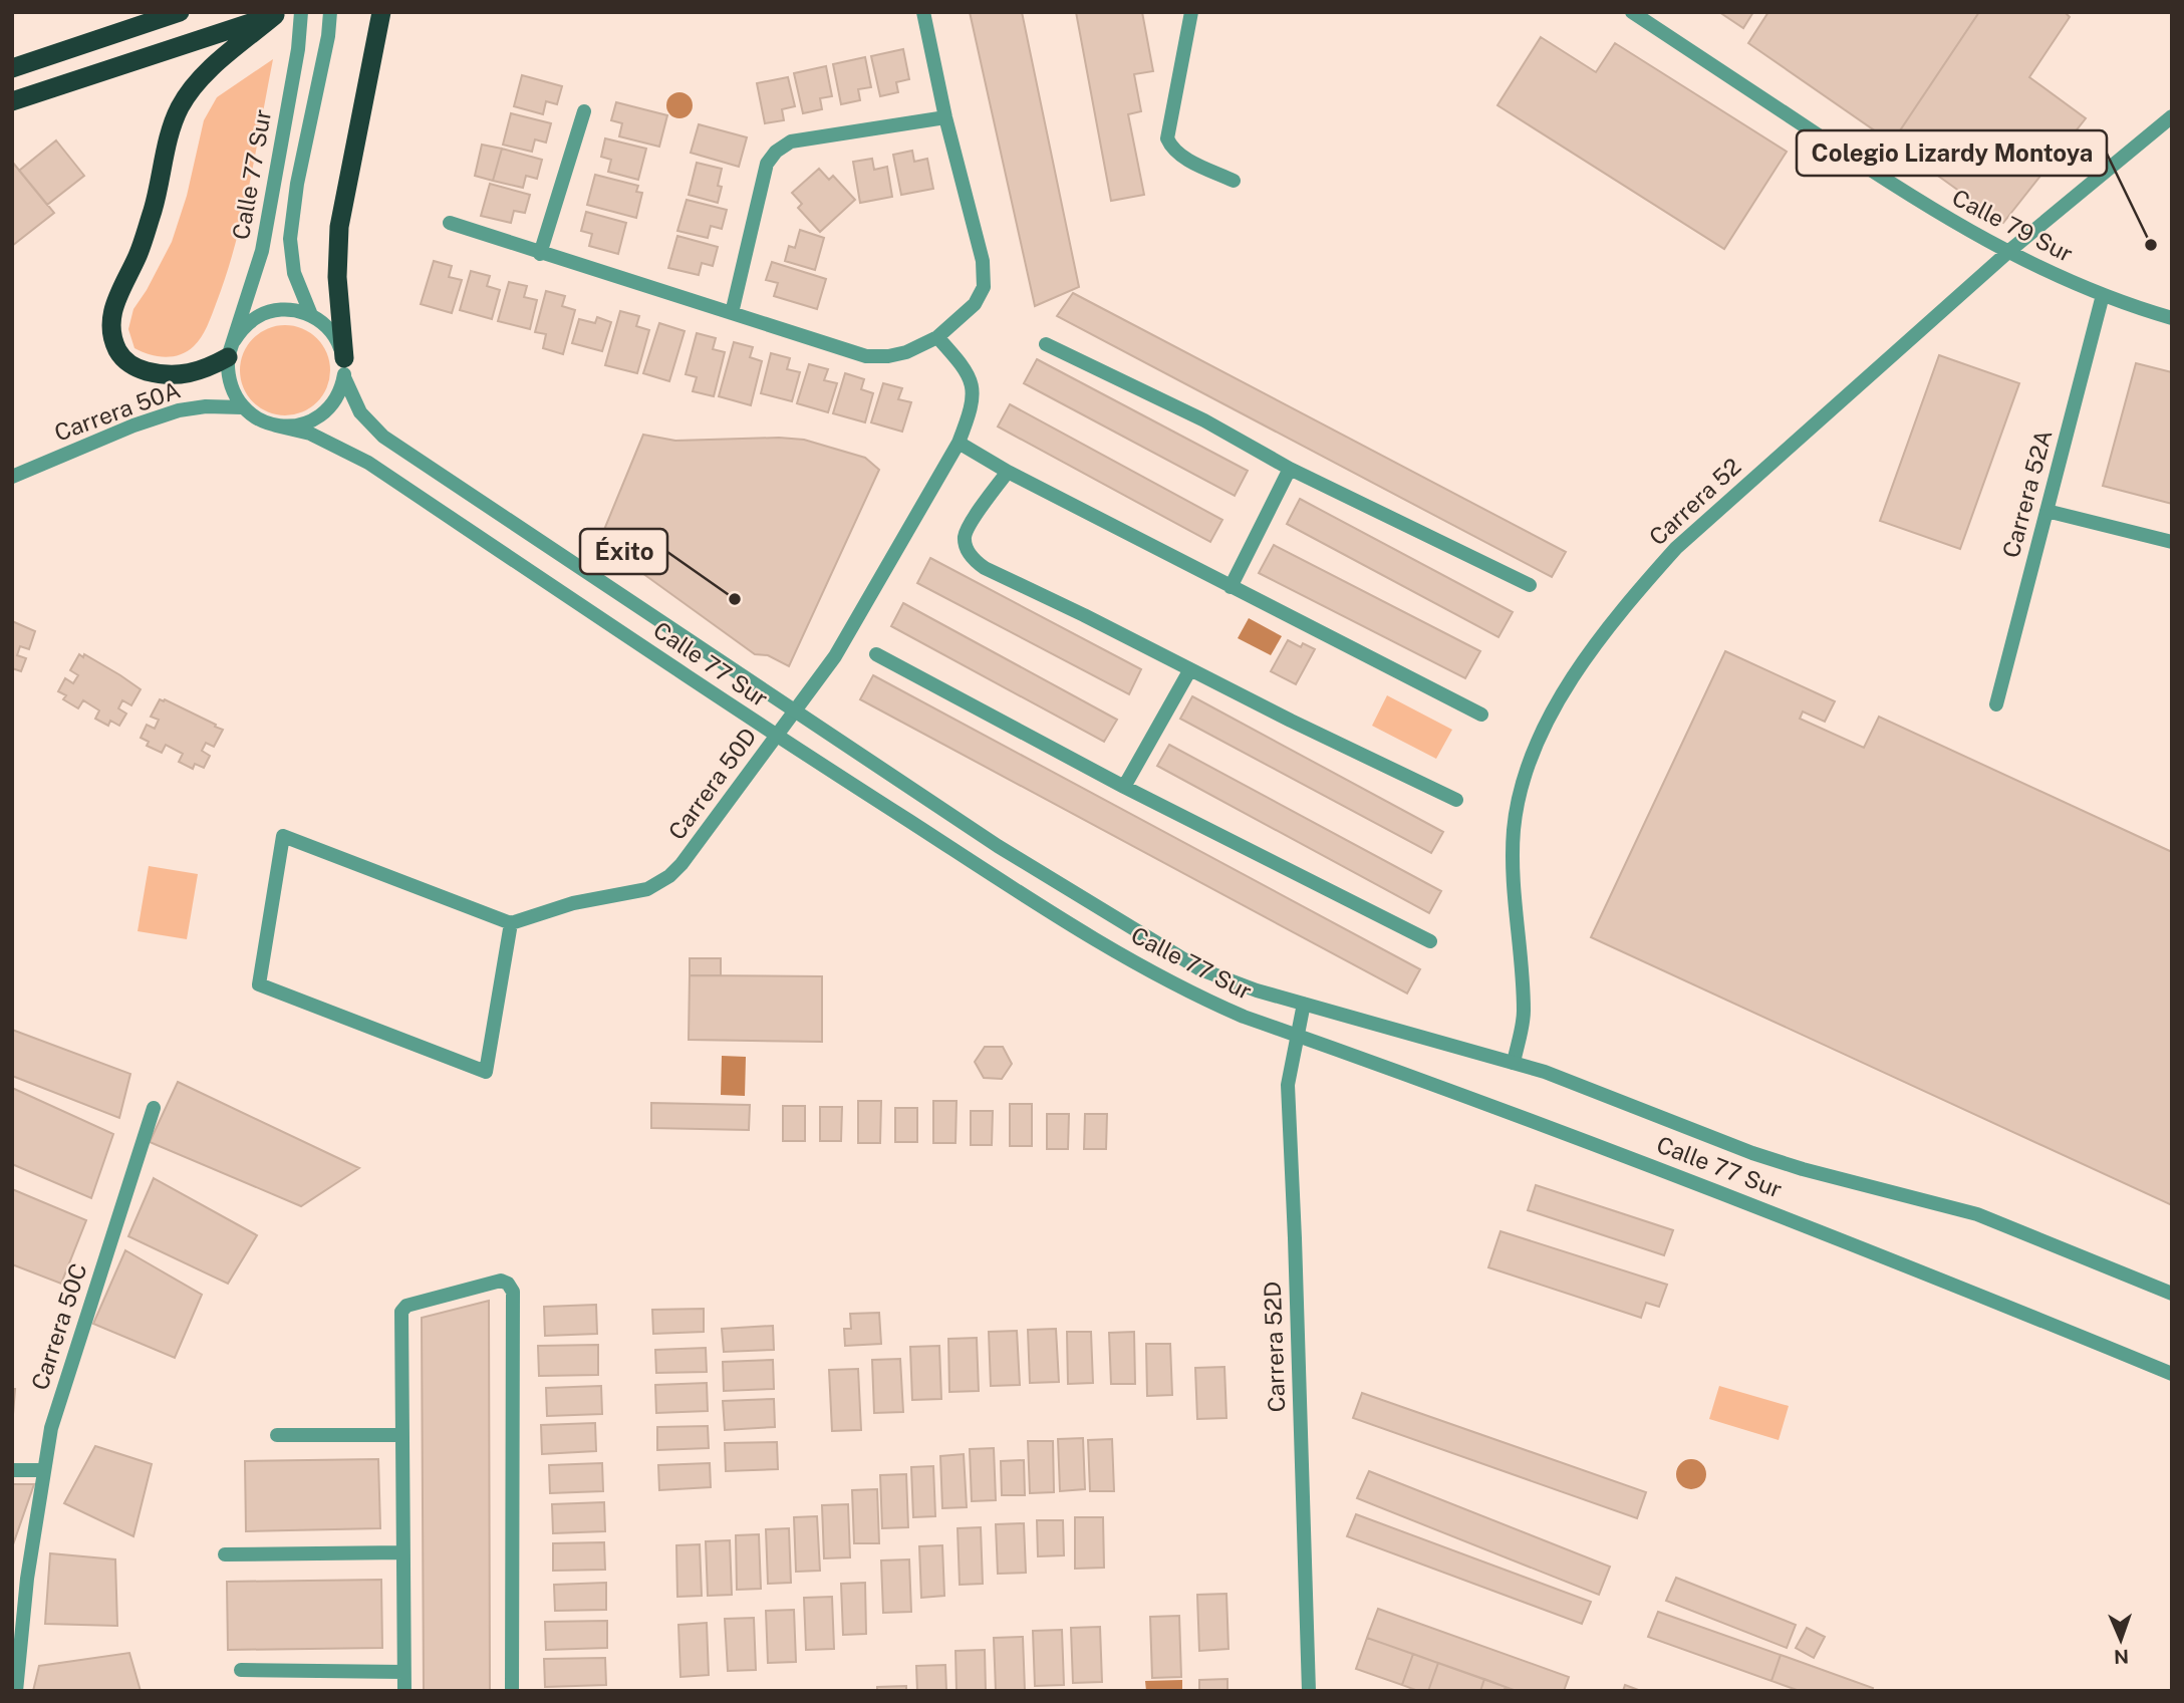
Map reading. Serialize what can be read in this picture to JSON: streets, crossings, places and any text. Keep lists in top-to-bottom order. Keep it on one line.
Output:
{"streets":{"street":["Calle 77 Sur","Calle 79 Sur","Carrera 50A","Carrera 52A","Carrera 52","Carrera 50D","Carrera 50C","Carrera 52D"]},"crossings":[["Calle 77 Sur","Carrera 50A"],["Calle 77 Sur","Carrera 52"],["Calle 77 Sur","Carrera 50D"],["Calle 77 Sur","Carrera 52D"],["Calle 79 Sur","Carrera 52A"],["Calle 79 Sur","Carrera 52"]],"places":["Colegio Lizardy Montoya","Éxito"],"north":"bottom"}
